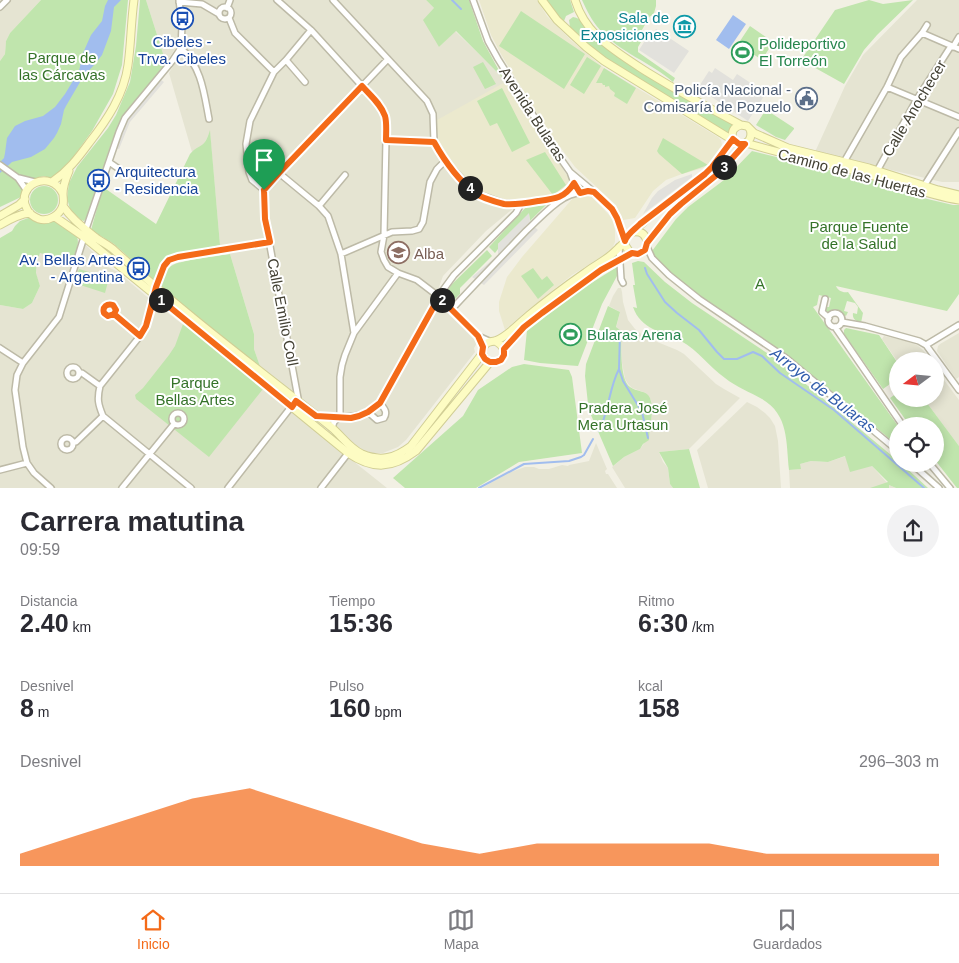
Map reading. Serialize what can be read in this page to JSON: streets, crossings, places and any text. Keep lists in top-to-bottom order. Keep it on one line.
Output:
{"streets":{"street":["Calle Anochecer","Avenida Bularas","Camino de las Huertas","Calle Emilio Coll"]},"crossings":[["Calle Anochecer","Camino de las Huertas"]],"water":["Arroyo de Bularas"],"parks":["Parque de las Cárcavas","Parque Fuente de la Salud","A","Parque Bellas Artes","Pradera José Mera Urtasun"],"places":{"bus stop":["Cibeles - Trva. Cibeles","Arquitectura - Residencia","Av. Bellas Artes - Argentina"],"museum":["Sala de Exposiciones"],"sports":["Polideportivo El Torreón","Bularas Arena"],"public building":["Policía Nacional - Comisaría de Pozuelo"],"school or university":["Alba"]},"north":"left","page":{"pins":["3","4","1","2"],"heading":["Carrera matutina","09:59"],"stats":[["Distancia","2.40 km"],["Tiempo","15:36"],["Ritmo","6:30 /km"],["Desnivel","8 m"],["Pulso","160 bpm"],["kcal","158"]],"chart":["Desnivel","296–303 m"],"tabs":["Inicio","Mapa","Guardados"]}}
